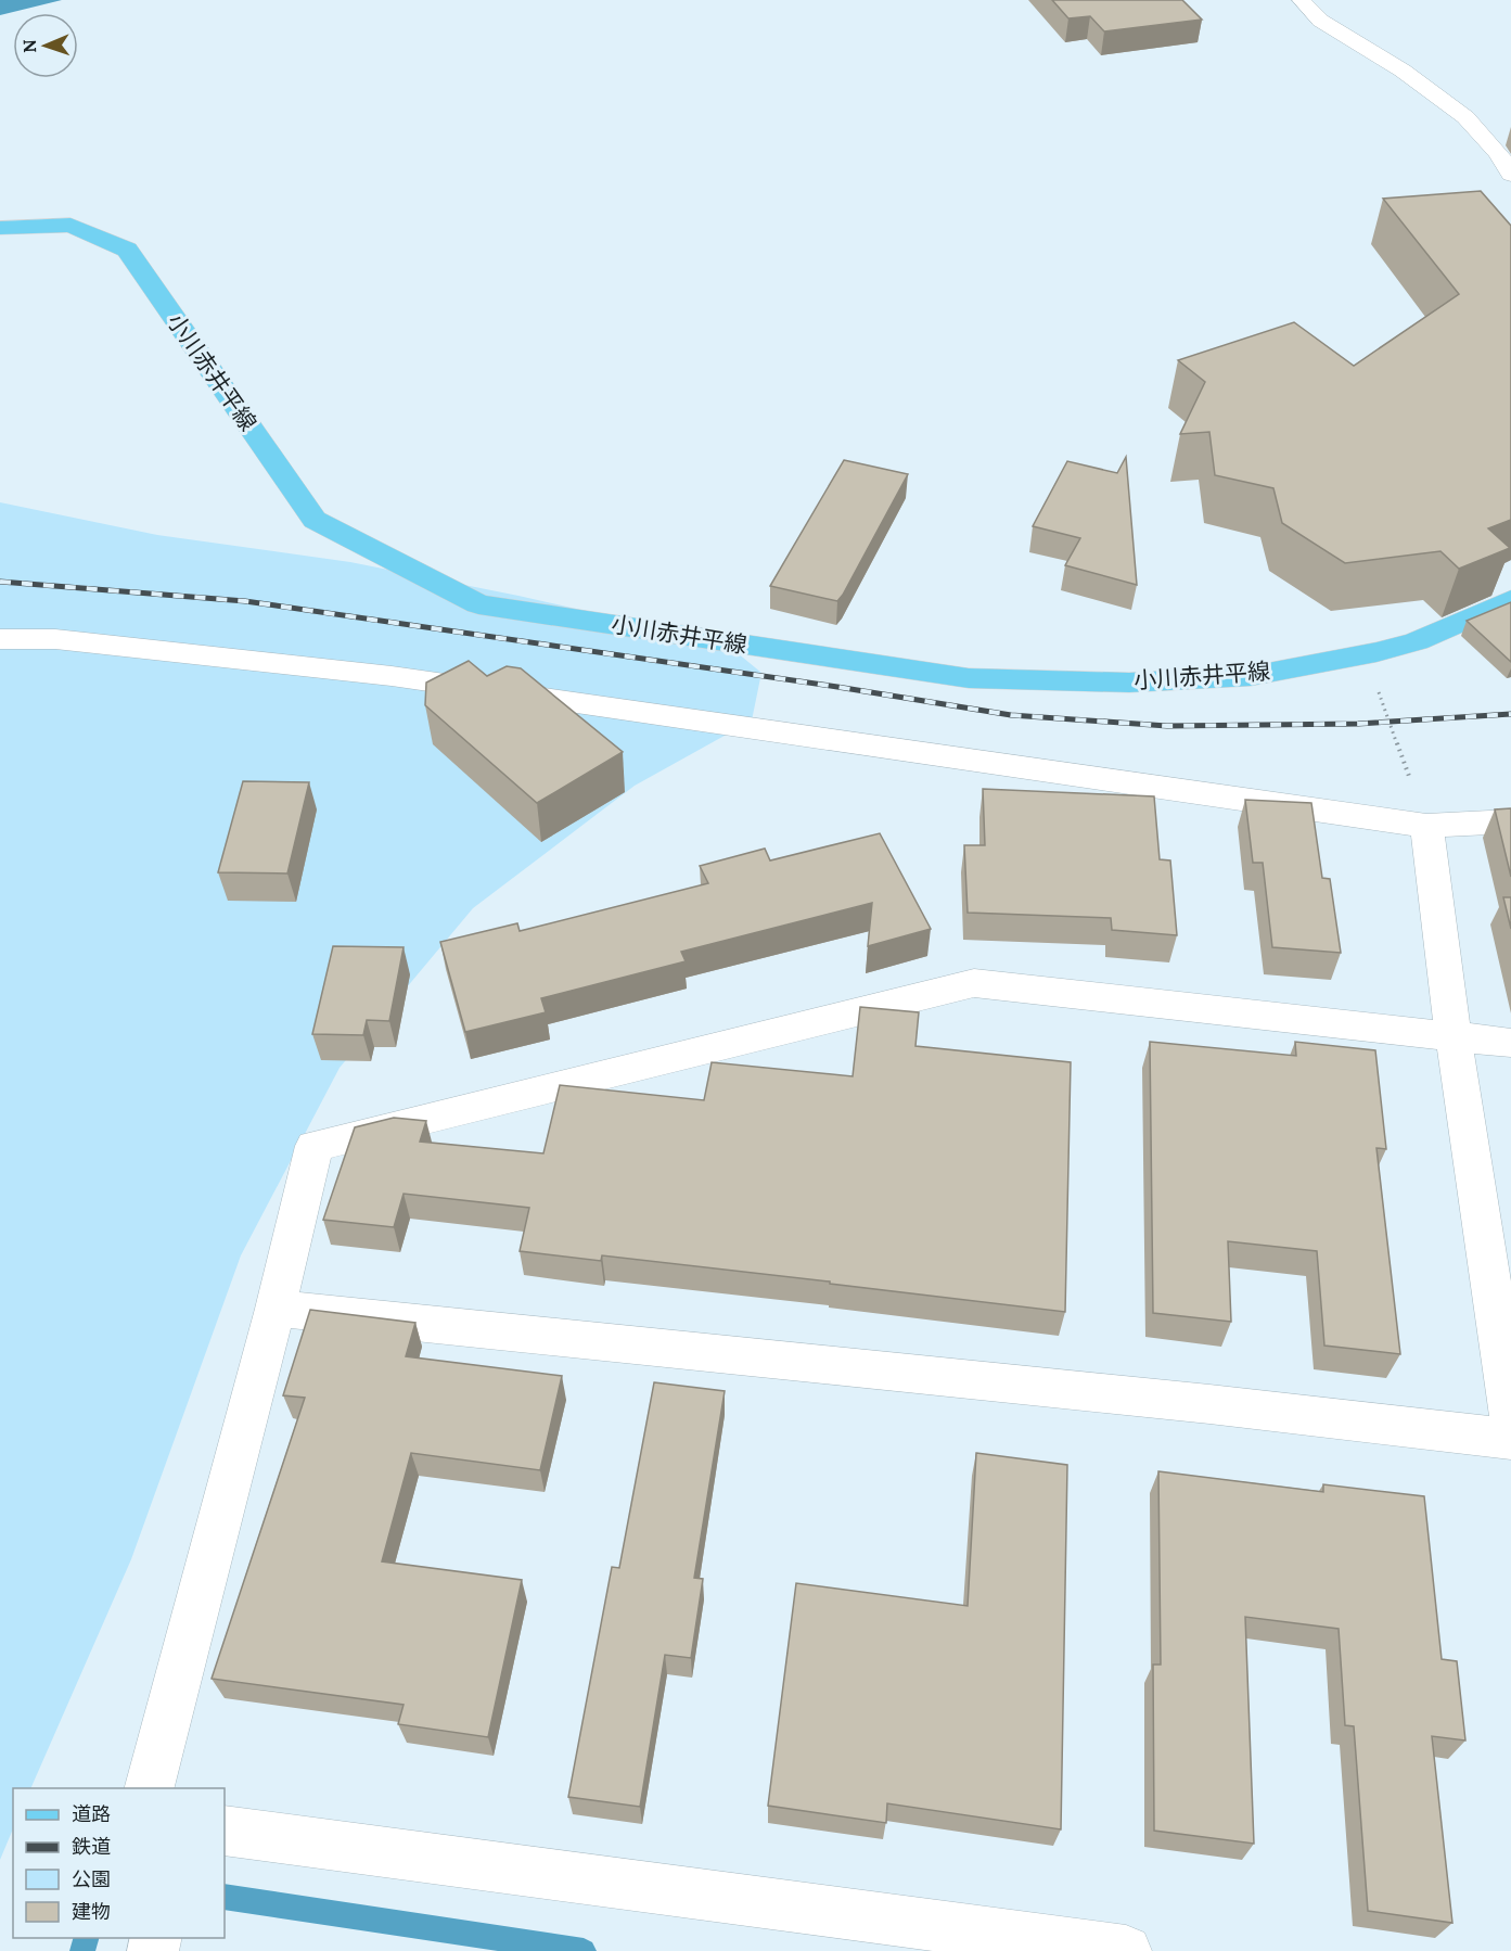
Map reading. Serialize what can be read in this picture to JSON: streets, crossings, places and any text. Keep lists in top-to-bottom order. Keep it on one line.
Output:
{"streets":{"main road":["小川赤井平線"]},"legend":["道路","鉄道","公園","建物"],"north":"left"}
